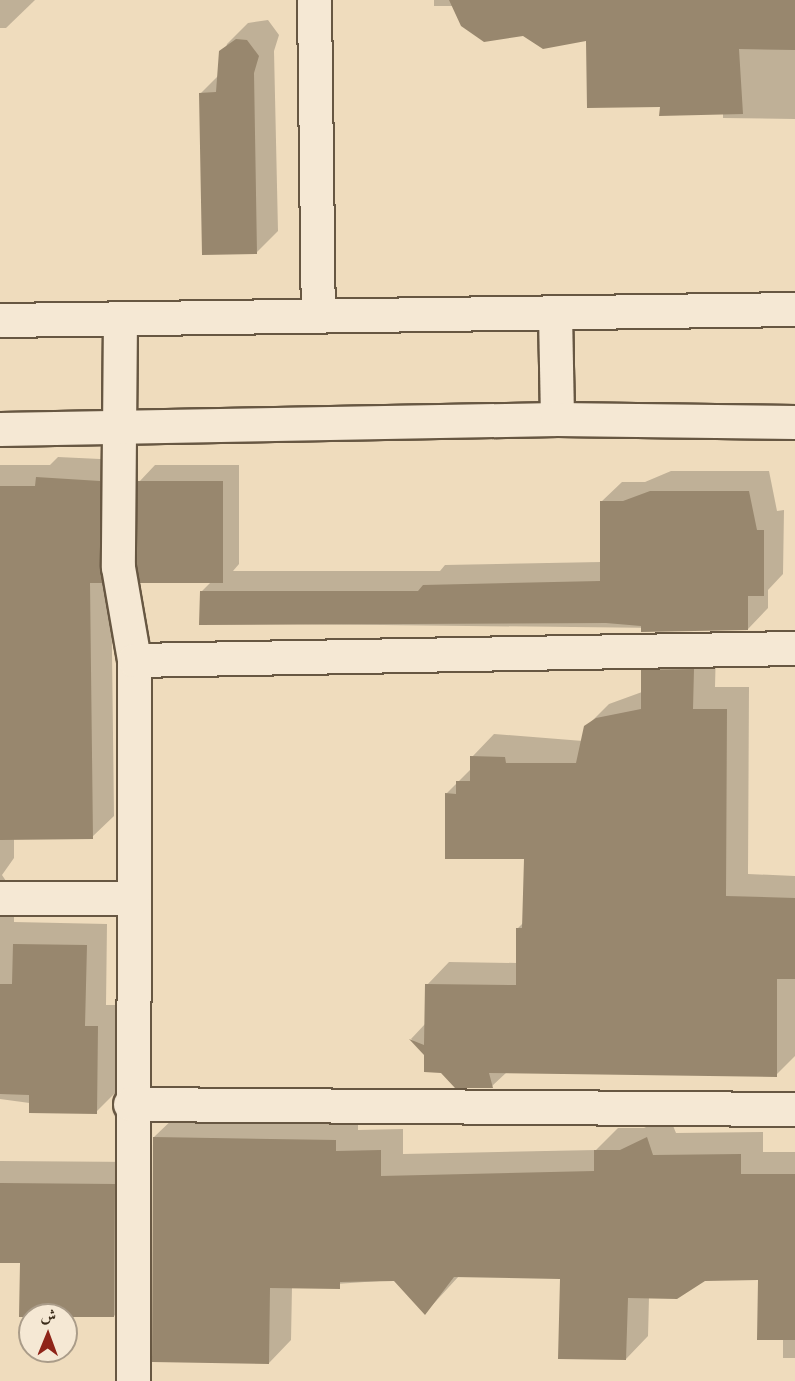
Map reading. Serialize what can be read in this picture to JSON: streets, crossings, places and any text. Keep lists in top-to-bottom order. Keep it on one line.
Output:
{"north":"top"}
